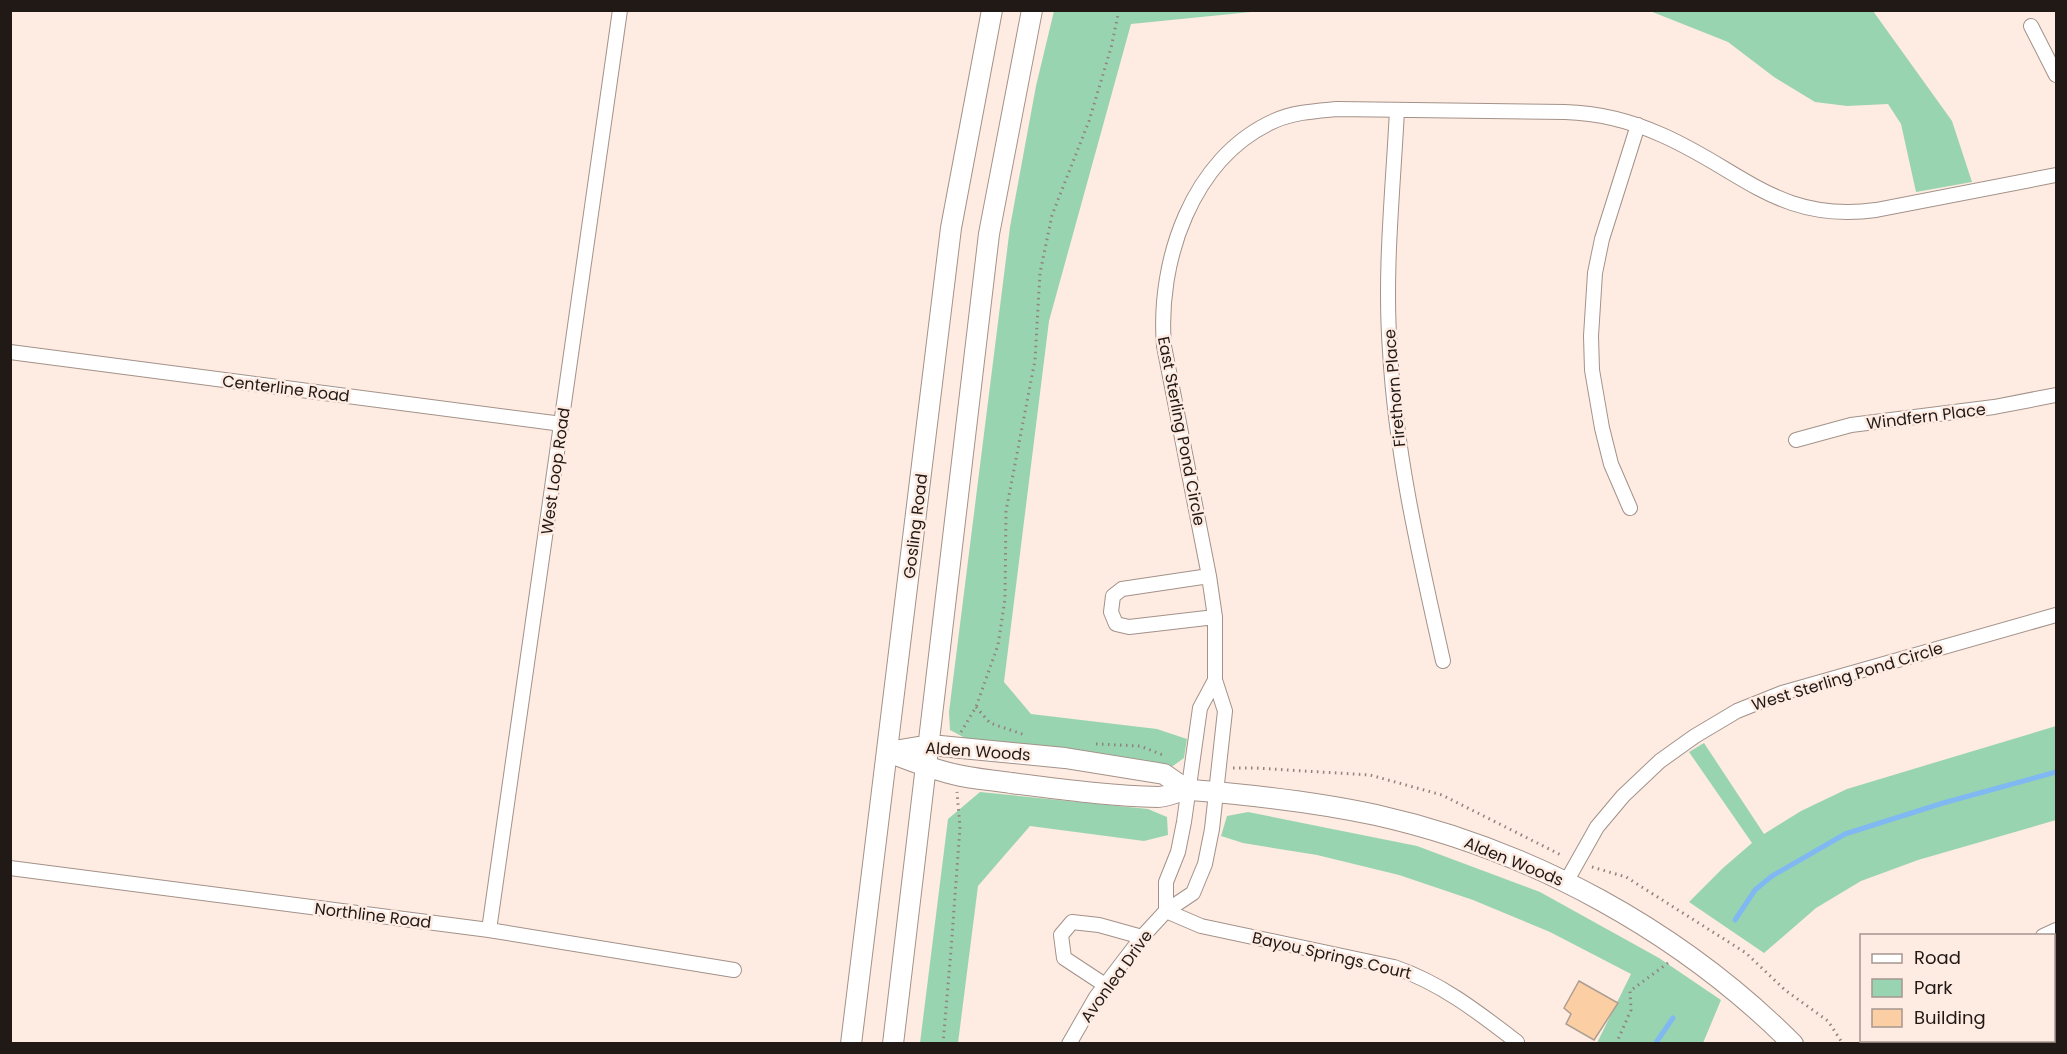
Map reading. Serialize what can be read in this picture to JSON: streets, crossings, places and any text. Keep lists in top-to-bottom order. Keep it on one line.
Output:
{"streets":{"main road":["Gosling Road","Alden Woods"],"street":["Centerline Road","Firethorn Place","Windfern Place","East Sterling Pond Circle","West Loop Road","West Sterling Pond Circle","Northline Road","Bayou Springs Court","Avonlea Drive"]},"crossings":[["Centerline Road","West Loop Road"],["Firethorn Place","East Sterling Pond Circle"],["East Sterling Pond Circle","Alden Woods"],["East Sterling Pond Circle","Avonlea Drive"],["West Loop Road","Northline Road"],["Gosling Road","Alden Woods"],["West Sterling Pond Circle","Alden Woods"],["Alden Woods","Avonlea Drive"],["Bayou Springs Court","Avonlea Drive"]],"legend":["Road","Park","Building"]}
